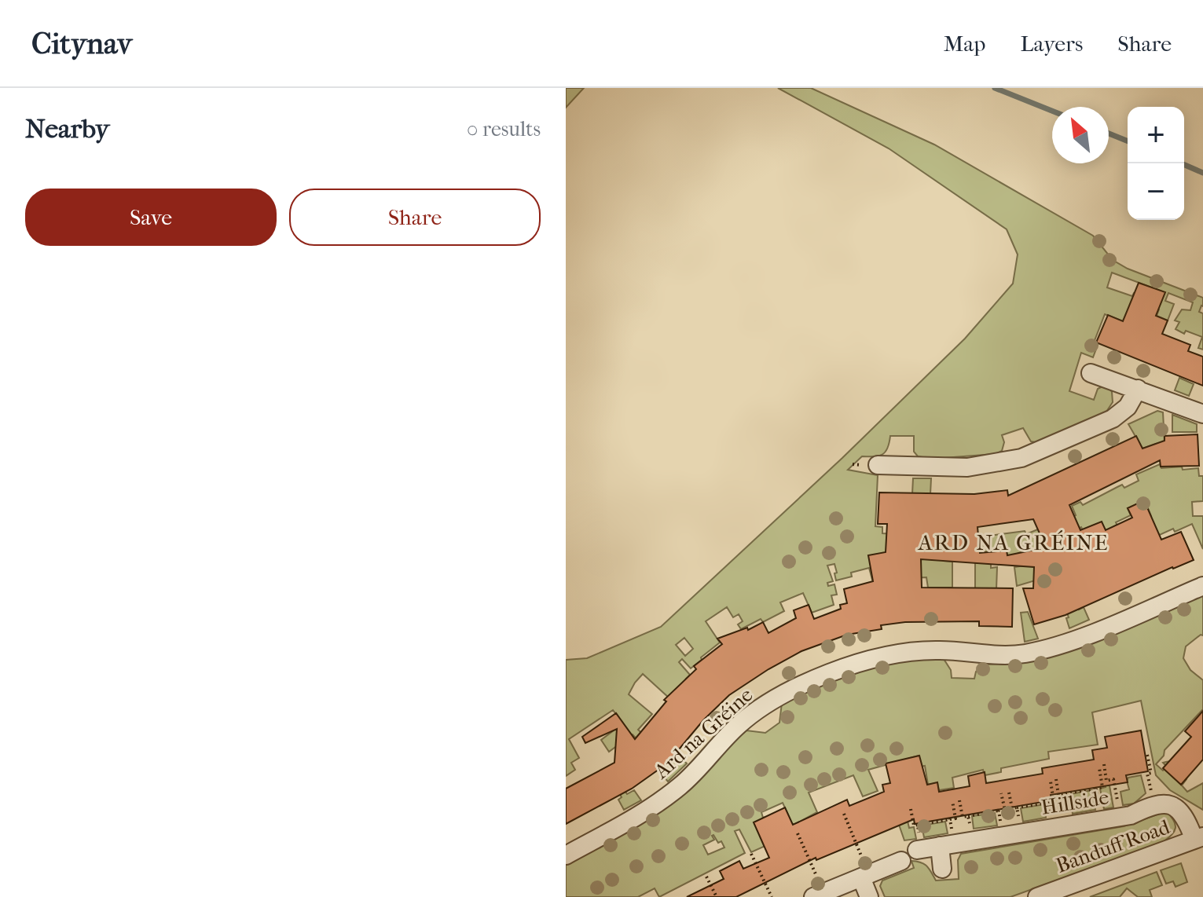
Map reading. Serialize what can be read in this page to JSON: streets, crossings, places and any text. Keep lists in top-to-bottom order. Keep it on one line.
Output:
{"streets":{"street":["Ard na Gréine","Hillside","Banduff Road"]},"crossings":[["Hillside","Banduff Road"]],"districts":["ARD NA GRÉINE"],"north":"top left","page":{"header":"Citynav","nav":["Map","Layers","Share"],"heading":["Nearby","0 results"],"map_buttons":["+","−"],"buttons":["Save","Share"]}}
